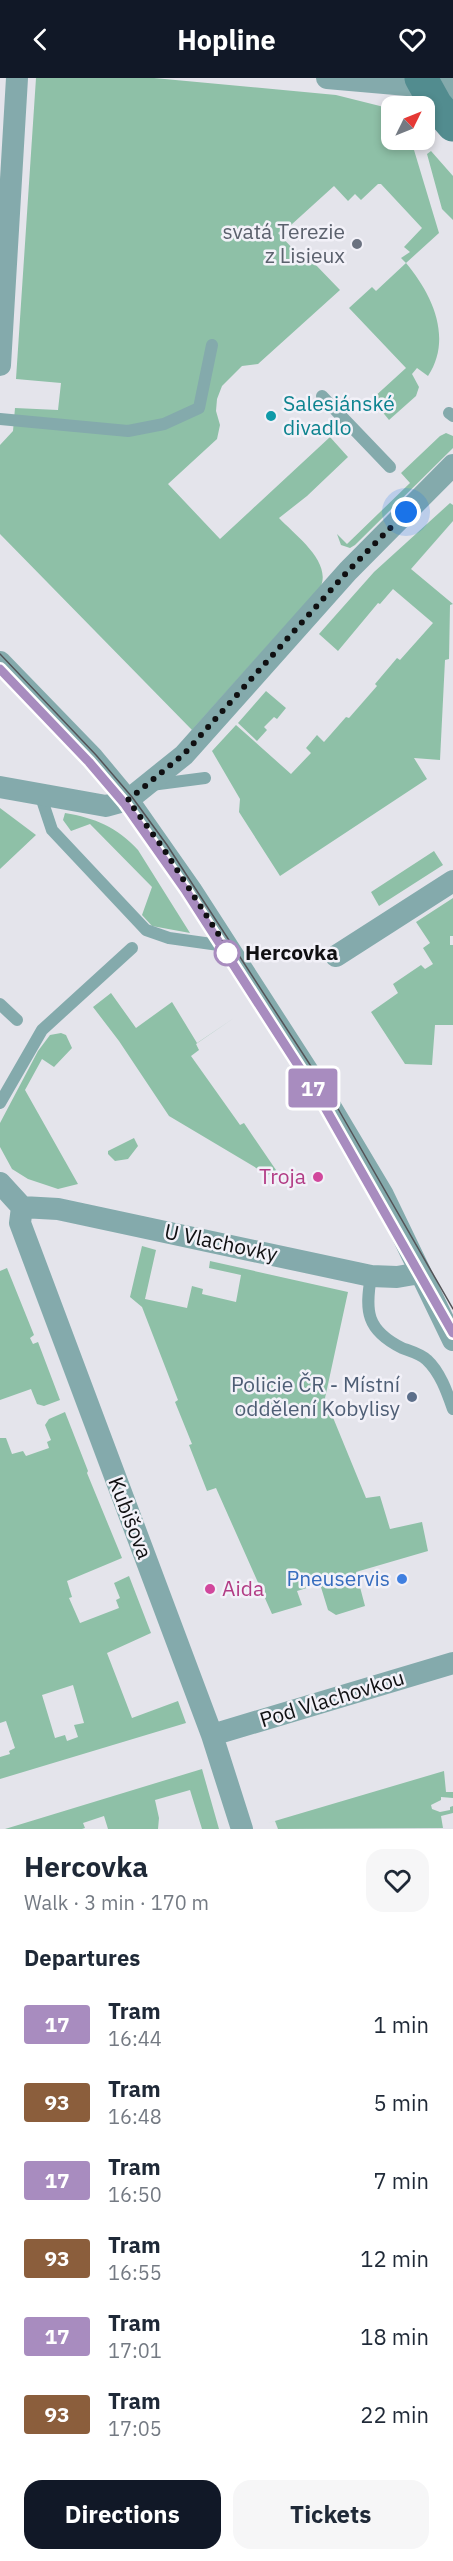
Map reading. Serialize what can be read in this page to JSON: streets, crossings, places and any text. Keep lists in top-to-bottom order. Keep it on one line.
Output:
{"streets":{"street":["U Vlachovky","Kubišova","Pod Vlachovkou"]},"crossings":[["U Vlachovky","Kubišova"],["Kubišova","Pod Vlachovkou"]],"places":["svatá Terezie z Lisieux","Salesiánské divadlo","Hercovka","Troja","Policie ČR - Místní oddělení Kobylisy","Pneuservis","Aida"],"lines":["tram line 17"],"north":"top right","page":{"header":"Hopline","on_map":"17","heading":[["Hercovka","Walk · 3 min · 170 m"],"Departures"],"list":[{"mark":"17","name":"Tram","note":"16:44","value":"1 min"},{"mark":"93","name":"Tram","note":"16:48","value":"5 min"},{"mark":"17","name":"Tram","note":"16:50","value":"7 min"},{"mark":"93","name":"Tram","note":"16:55","value":"12 min"},{"mark":"17","name":"Tram","note":"17:01","value":"18 min"},{"mark":"93","name":"Tram","note":"17:05","value":"22 min"}],"buttons":["Directions","Tickets"]}}
